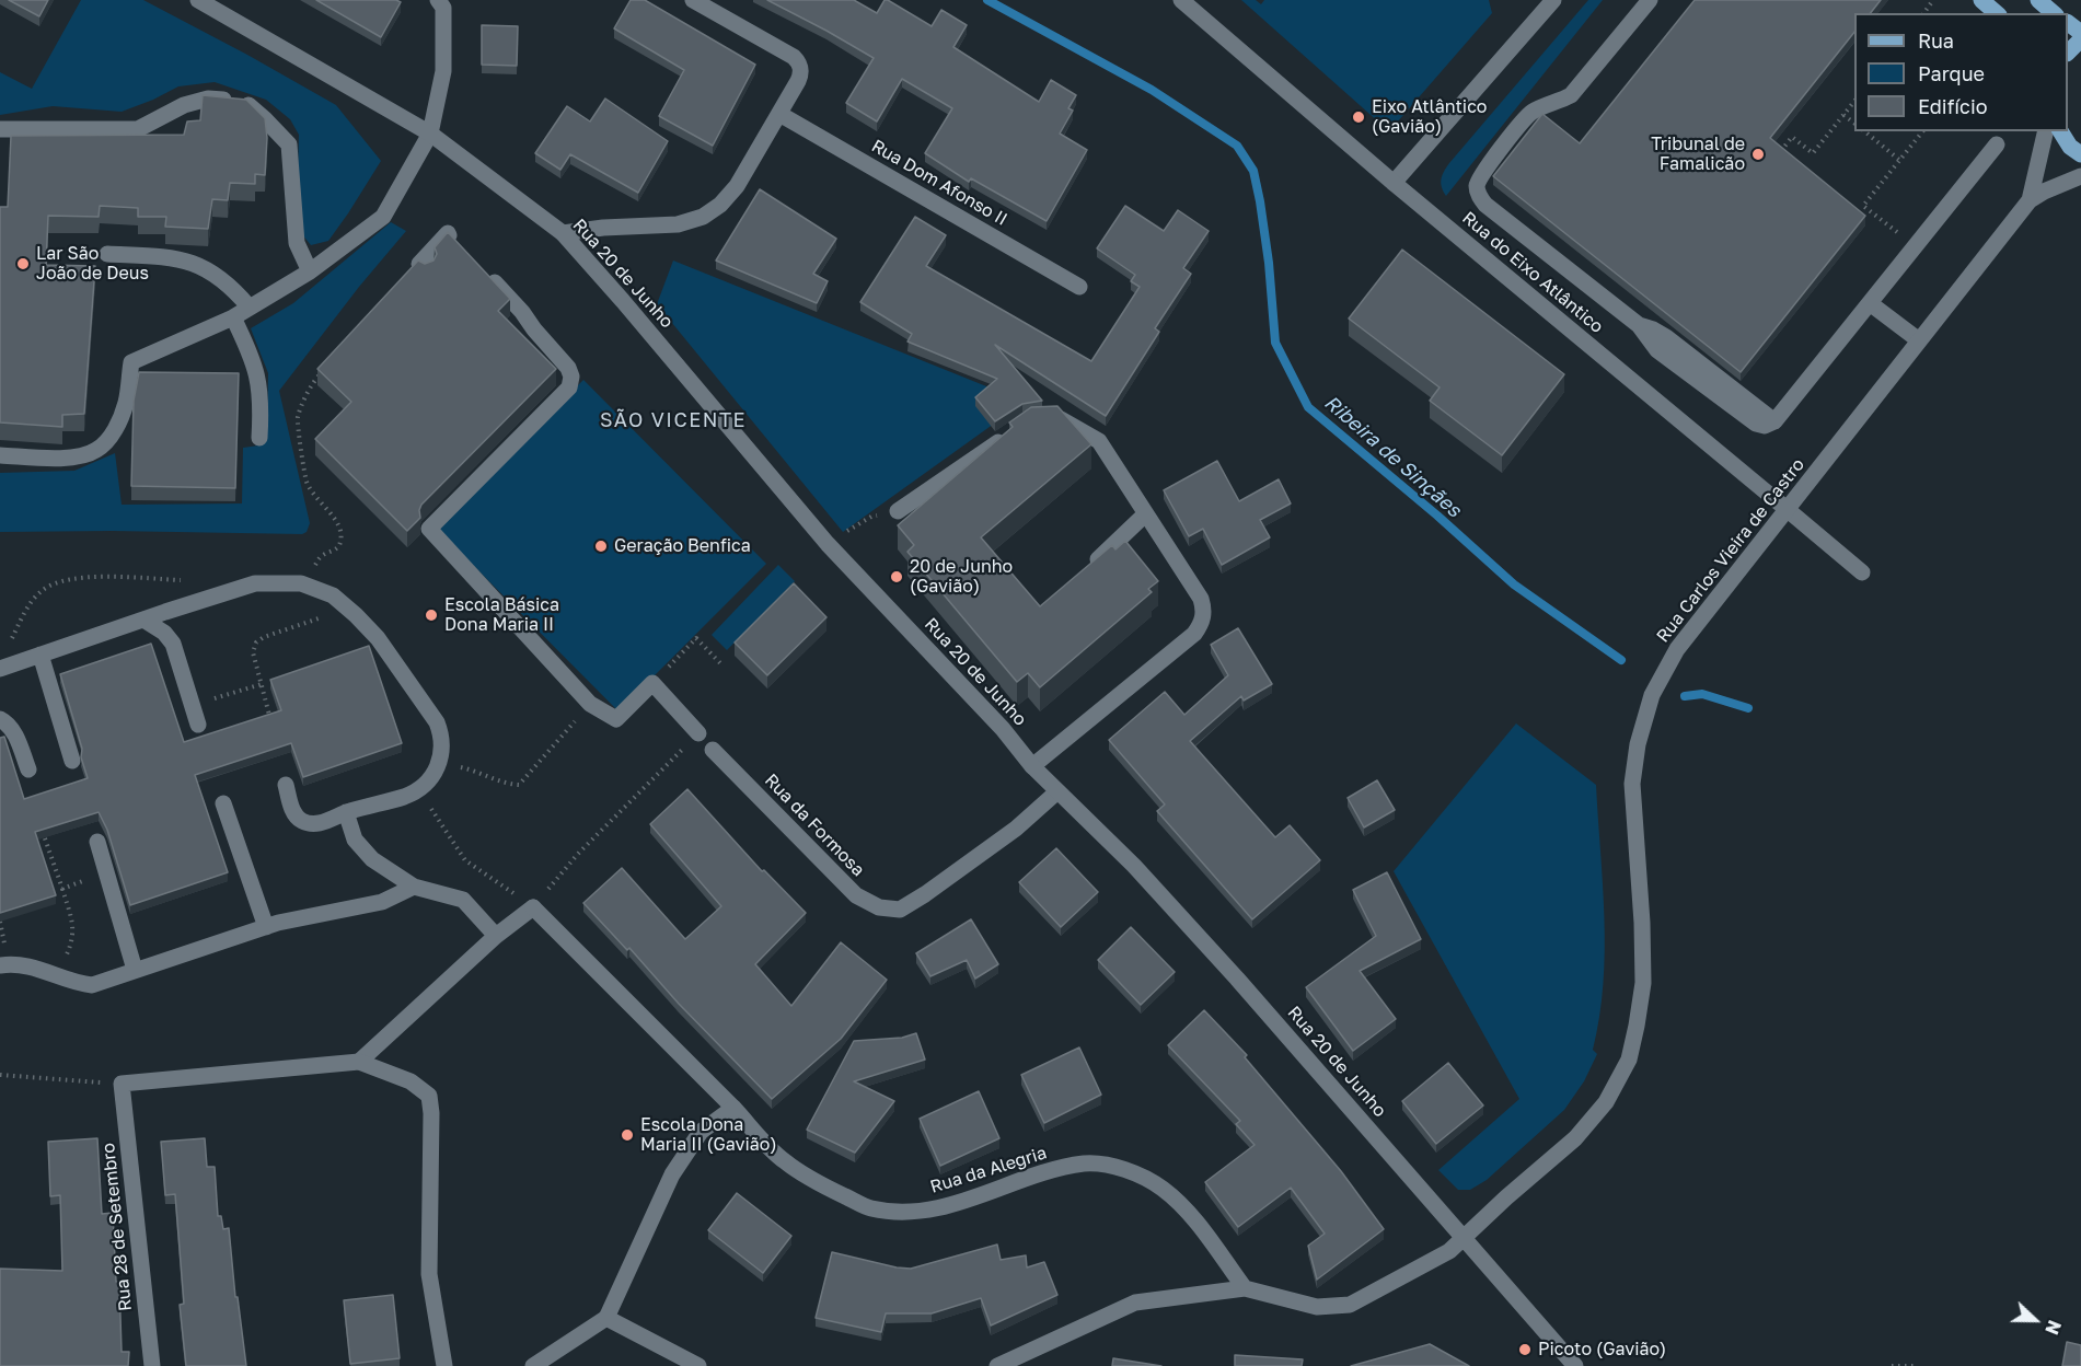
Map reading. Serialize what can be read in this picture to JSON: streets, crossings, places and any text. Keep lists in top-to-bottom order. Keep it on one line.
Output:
{"streets":{"street":["Rua Dom Afonso II","Rua do Eixo Atlântico","Rua 20 de Junho","Rua Carlos Vieira de Castro","Rua da Formosa","Rua da Alegria","Rua 28 de Setembro"]},"crossings":[["Rua do Eixo Atlântico","Rua Carlos Vieira de Castro"],["Rua 20 de Junho","Rua Carlos Vieira de Castro"],["Rua 20 de Junho","Rua da Formosa"],["Rua Carlos Vieira de Castro","Rua da Alegria"]],"districts":["SÃO VICENTE"],"water":["Ribeira de Sinçães"],"places":["Eixo Atlântico (Gavião)","Tribunal de Famalicão","Lar São João de Deus","Geração Benfica","20 de Junho (Gavião)","Escola Básica Dona Maria II","Escola Dona Maria II (Gavião)","Picoto (Gavião)"],"legend":["Rua","Parque","Edifício"],"north":"right"}
